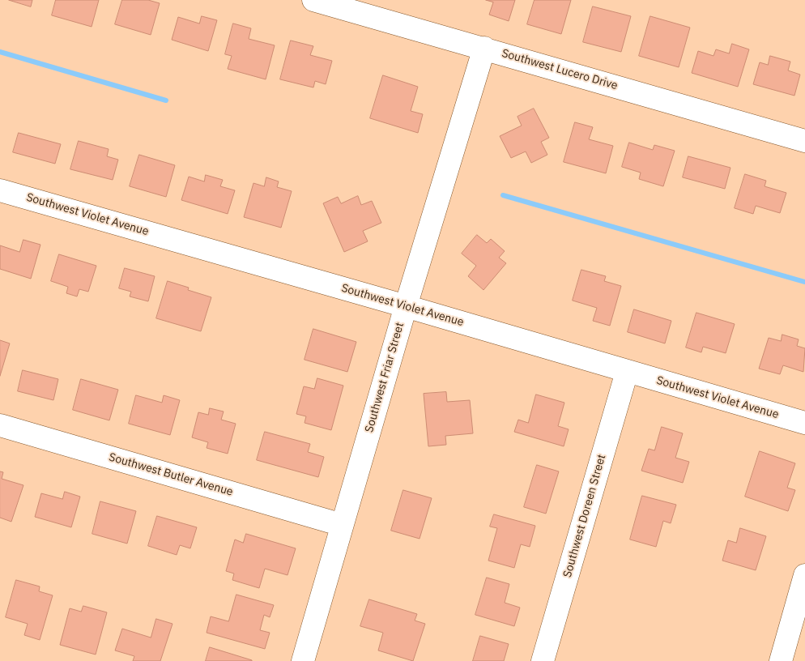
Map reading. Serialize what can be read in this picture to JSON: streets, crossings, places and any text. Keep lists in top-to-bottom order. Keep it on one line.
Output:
{"streets":{"street":["Southwest Lucero Drive","Southwest Violet Avenue","Southwest Friar Street","Southwest Butler Avenue","Southwest Doreen Street"]},"crossings":[["Southwest Lucero Drive","Southwest Friar Street"],["Southwest Violet Avenue","Southwest Friar Street"],["Southwest Violet Avenue","Southwest Doreen Street"],["Southwest Friar Street","Southwest Butler Avenue"]]}
